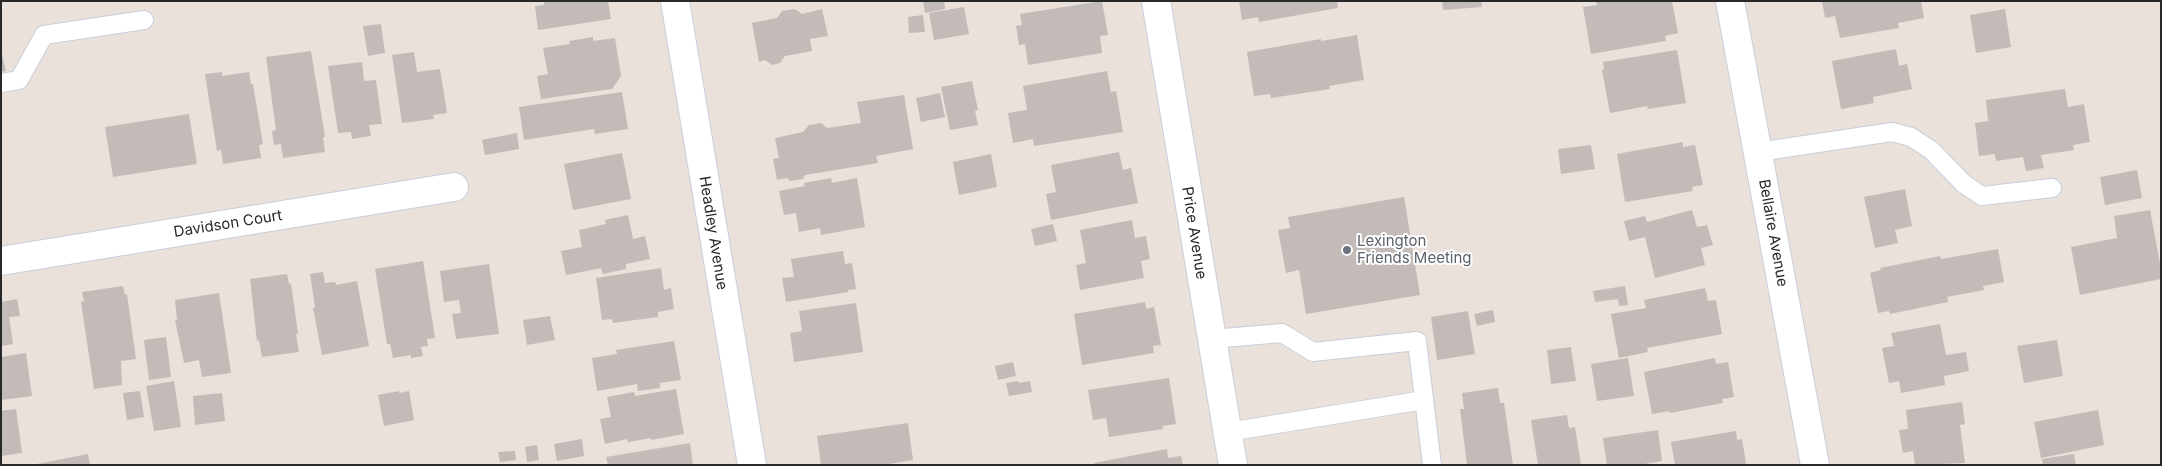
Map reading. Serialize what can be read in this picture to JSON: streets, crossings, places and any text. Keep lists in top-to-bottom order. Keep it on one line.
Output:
{"streets":{"street":["Davidson Court","Headley Avenue","Price Avenue","Bellaire Avenue"]},"places":["Lexington Friends Meeting"]}
